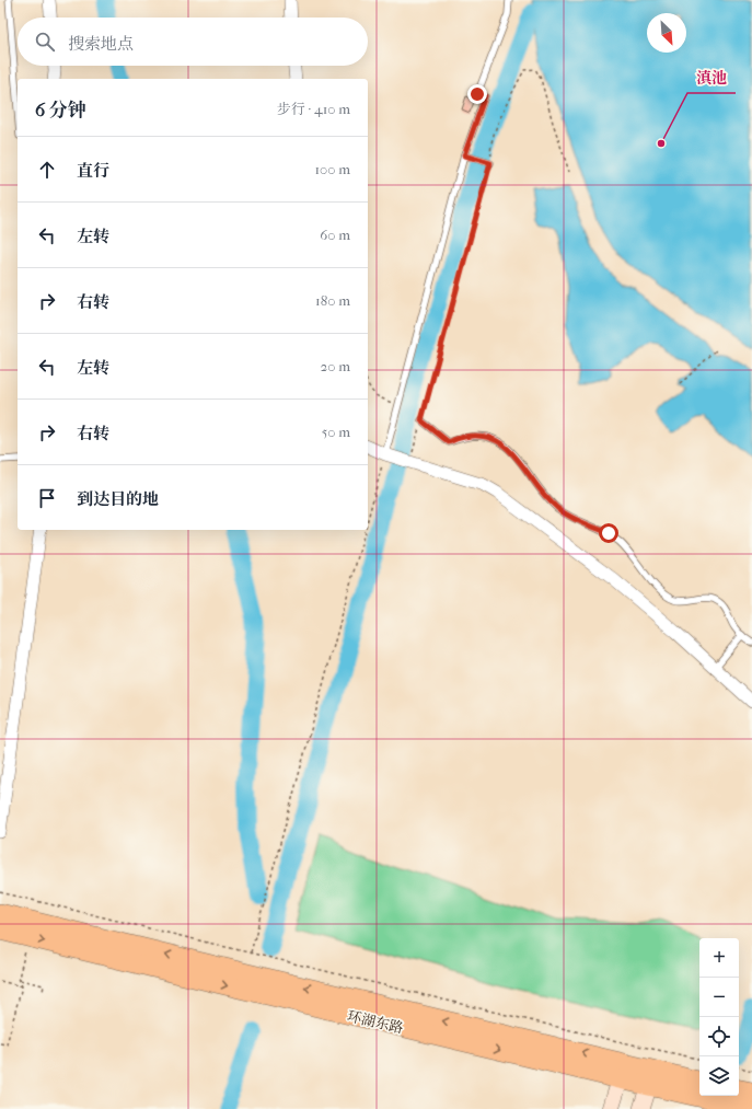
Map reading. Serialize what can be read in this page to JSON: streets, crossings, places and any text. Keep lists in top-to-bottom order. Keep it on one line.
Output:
{"streets":{"main road":["环湖东路"]},"places":["滇池"],"north":"bottom right","page":{"search":"搜索地点","heading":["6 分钟","步行 · 410 m"],"list":[["直行","100 m"],["左转","60 m"],["右转","180 m"],["左转","20 m"],["右转","50 m"],"到达目的地"],"map_buttons":["+","−"]}}
